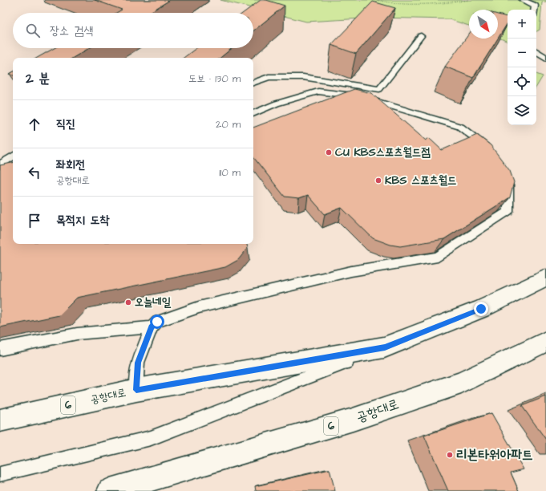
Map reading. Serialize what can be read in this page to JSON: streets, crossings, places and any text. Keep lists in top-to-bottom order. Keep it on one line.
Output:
{"streets":{"main road":["공항대로","6"]},"places":["CU KBS스포츠월드점","KBS 스포츠월드","오늘네일","리본타워아파트"],"north":"bottom right","page":{"map_buttons":["+","−"],"search":"장소 검색","heading":["2 분","도보 · 130 m"],"list":[["직진","20 m"],["좌회전","공항대로","110 m"],"목적지 도착"]}}
